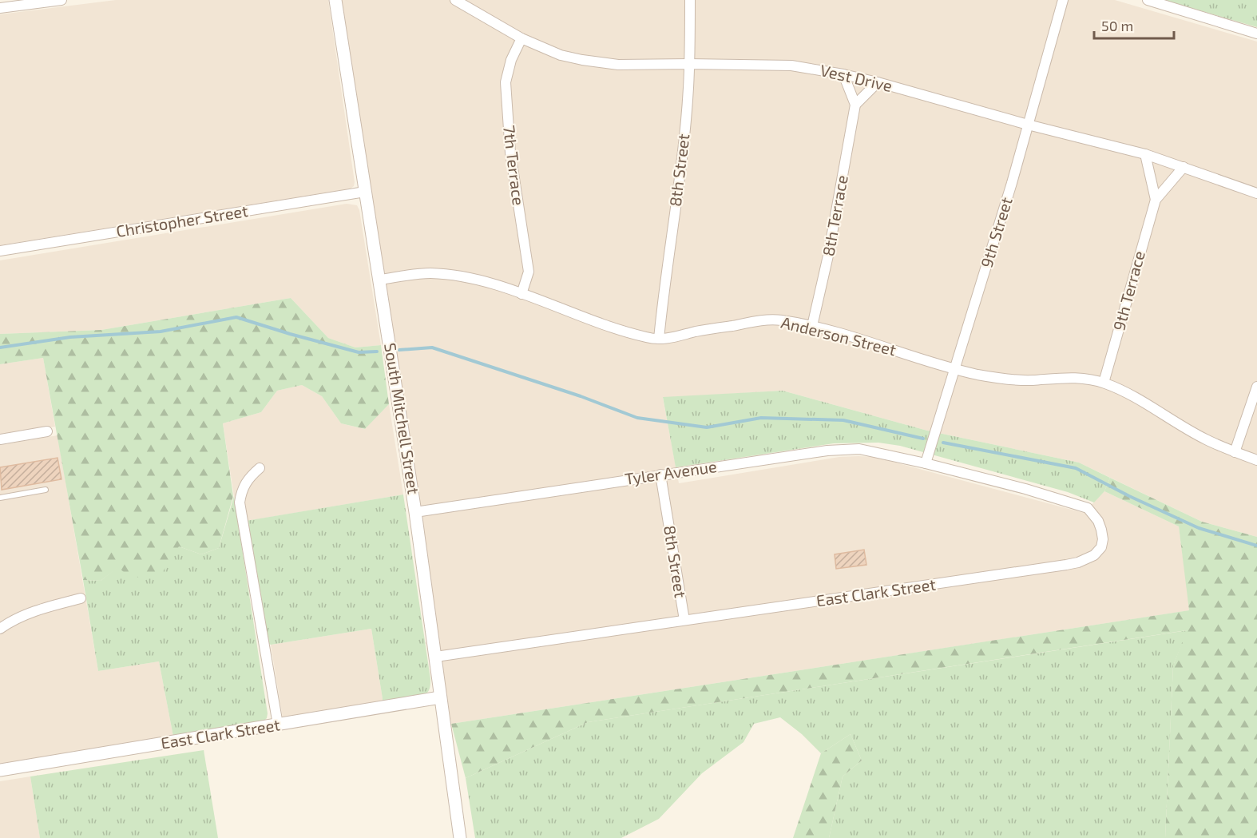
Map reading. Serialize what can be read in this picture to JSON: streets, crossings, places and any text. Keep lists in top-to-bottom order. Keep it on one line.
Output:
{"streets":{"street":["Vest Drive","7th Terrace","8th Street","8th Terrace","Christopher Street","9th Street","9th Terrace","Anderson Street","South Mitchell Street","Tyler Avenue","East Clark Street"]},"crossings":[["Vest Drive","7th Terrace"],["Vest Drive","8th Street"],["Vest Drive","9th Street"],["Vest Drive","9th Terrace"],["7th Terrace","Anderson Street"],["8th Street","Anderson Street"],["8th Street","Tyler Avenue"],["8th Street","East Clark Street"],["8th Terrace","Anderson Street"],["Christopher Street","South Mitchell Street"],["9th Street","Anderson Street"],["9th Street","Tyler Avenue"],["9th Street","East Clark Street"],["9th Terrace","Anderson Street"],["Anderson Street","South Mitchell Street"],["South Mitchell Street","Tyler Avenue"],["South Mitchell Street","East Clark Street"],["Tyler Avenue","East Clark Street"]],"scale_bar":"50 m"}
